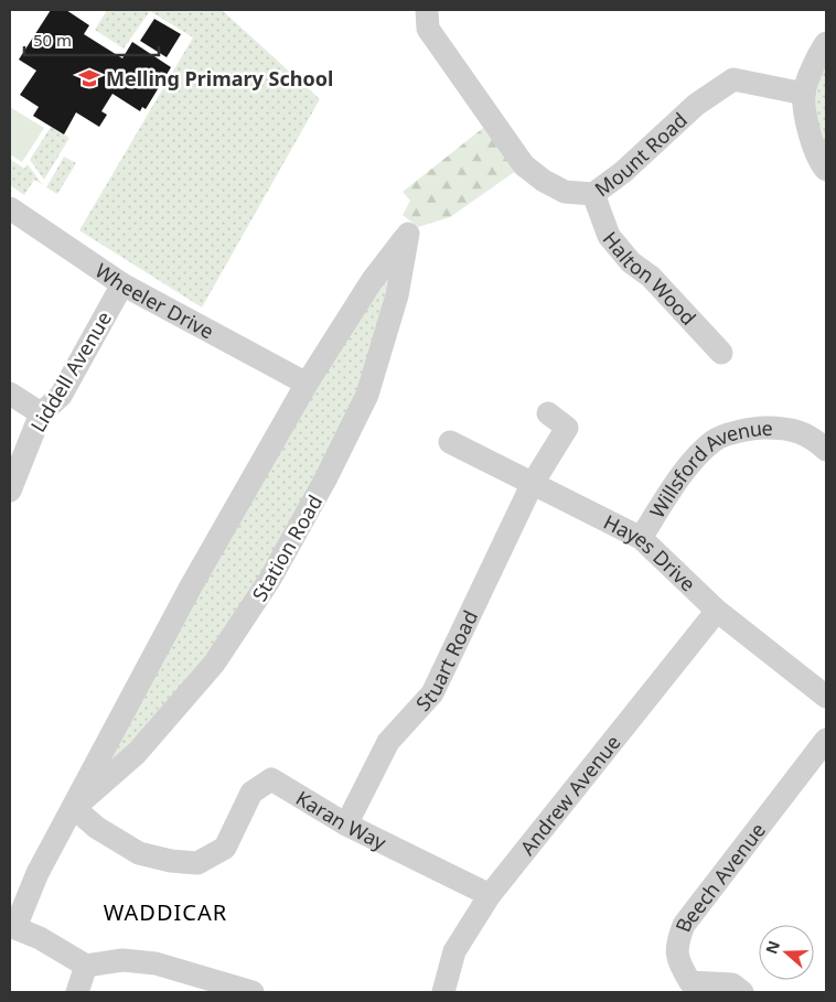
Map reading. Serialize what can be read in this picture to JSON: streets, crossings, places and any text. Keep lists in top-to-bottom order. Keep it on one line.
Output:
{"streets":{"street":["Mount Road","Halton Wood","Wheeler Drive","Liddell Avenue","Willsford Avenue","Station Road","Hayes Drive","Stuart Road","Andrew Avenue","Karan Way","Beech Avenue"]},"crossings":[["Mount Road","Halton Wood"],["Wheeler Drive","Liddell Avenue"],["Wheeler Drive","Station Road"],["Willsford Avenue","Hayes Drive"],["Station Road","Karan Way"],["Hayes Drive","Stuart Road"],["Hayes Drive","Andrew Avenue"],["Stuart Road","Karan Way"],["Andrew Avenue","Karan Way"]],"districts":["WADDICAR"],"places":{"school or university":["Melling Primary School"]},"scale_bar":"50 m","north":"left"}
